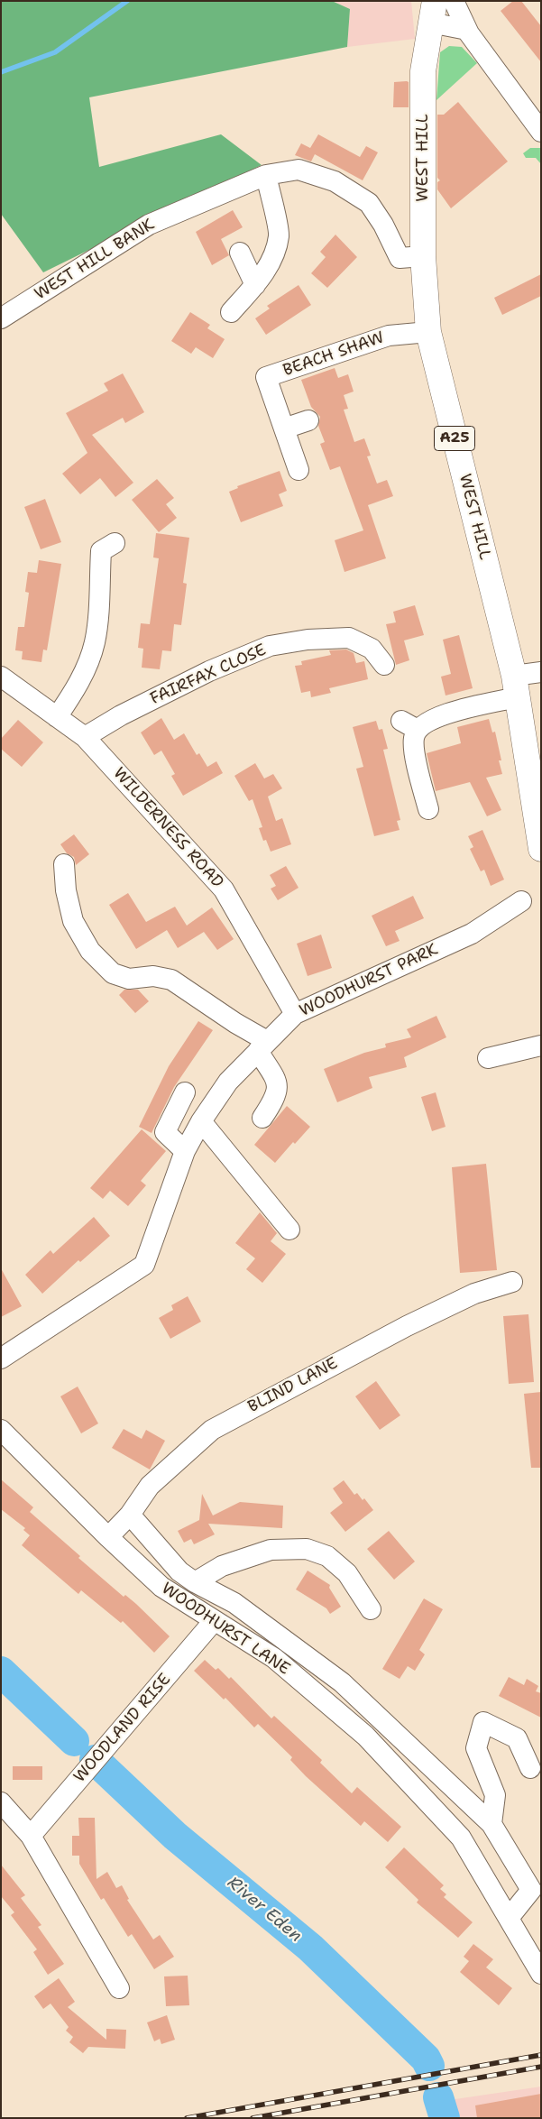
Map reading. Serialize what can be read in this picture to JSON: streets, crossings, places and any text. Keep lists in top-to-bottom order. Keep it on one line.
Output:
{"streets":{"main road":["WEST HILL","A25"],"street":["WEST HILL BANK","BEACH SHAW","FAIRFAX CLOSE","WILDERNESS ROAD","WOODHURST PARK","BLIND LANE","WOODHURST LANE","WOODLAND RISE"]},"crossings":[["WEST HILL","WEST HILL BANK"],["WEST HILL","BEACH SHAW"],["FAIRFAX CLOSE","WILDERNESS ROAD"],["WILDERNESS ROAD","WOODHURST PARK"],["BLIND LANE","WOODHURST LANE"],["WOODHURST LANE","WOODLAND RISE"]],"water":["River Eden"]}
